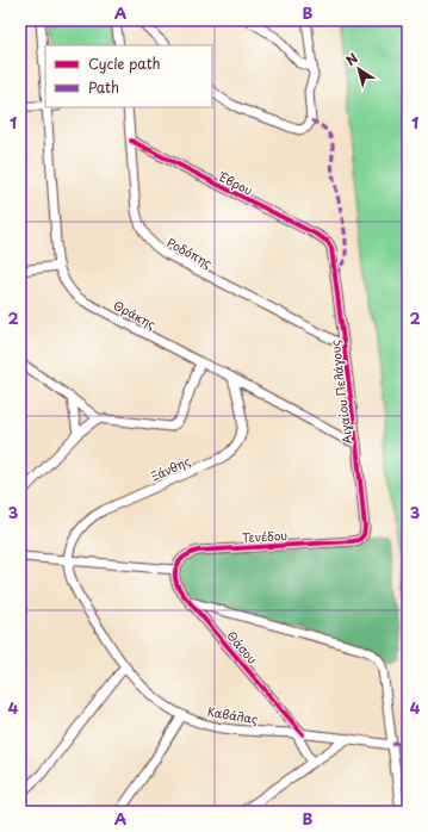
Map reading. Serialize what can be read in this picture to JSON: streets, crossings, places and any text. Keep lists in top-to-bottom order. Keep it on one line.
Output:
{"streets":{"street":["Έβρου","Ροδόπης","Θράκης","Αιγαίου Πελάγους","Ξάνθης","Τενέδου","Θάσου","Καβάλας"]},"crossings":[["Έβρου","Ροδόπης"],["Έβρου","Αιγαίου Πελάγους"],["Ροδόπης","Αιγαίου Πελάγους"],["Θράκης","Αιγαίου Πελάγους"],["Θράκης","Ξάνθης"],["Αιγαίου Πελάγους","Τενέδου"],["Ξάνθης","Καβάλας"],["Τενέδου","Θάσου"],["Θάσου","Καβάλας"]],"legend":["Cycle path","Path"],"north":"top left","grid":{"columns":["A","B"],"rows":["1","2","3","4"]}}
